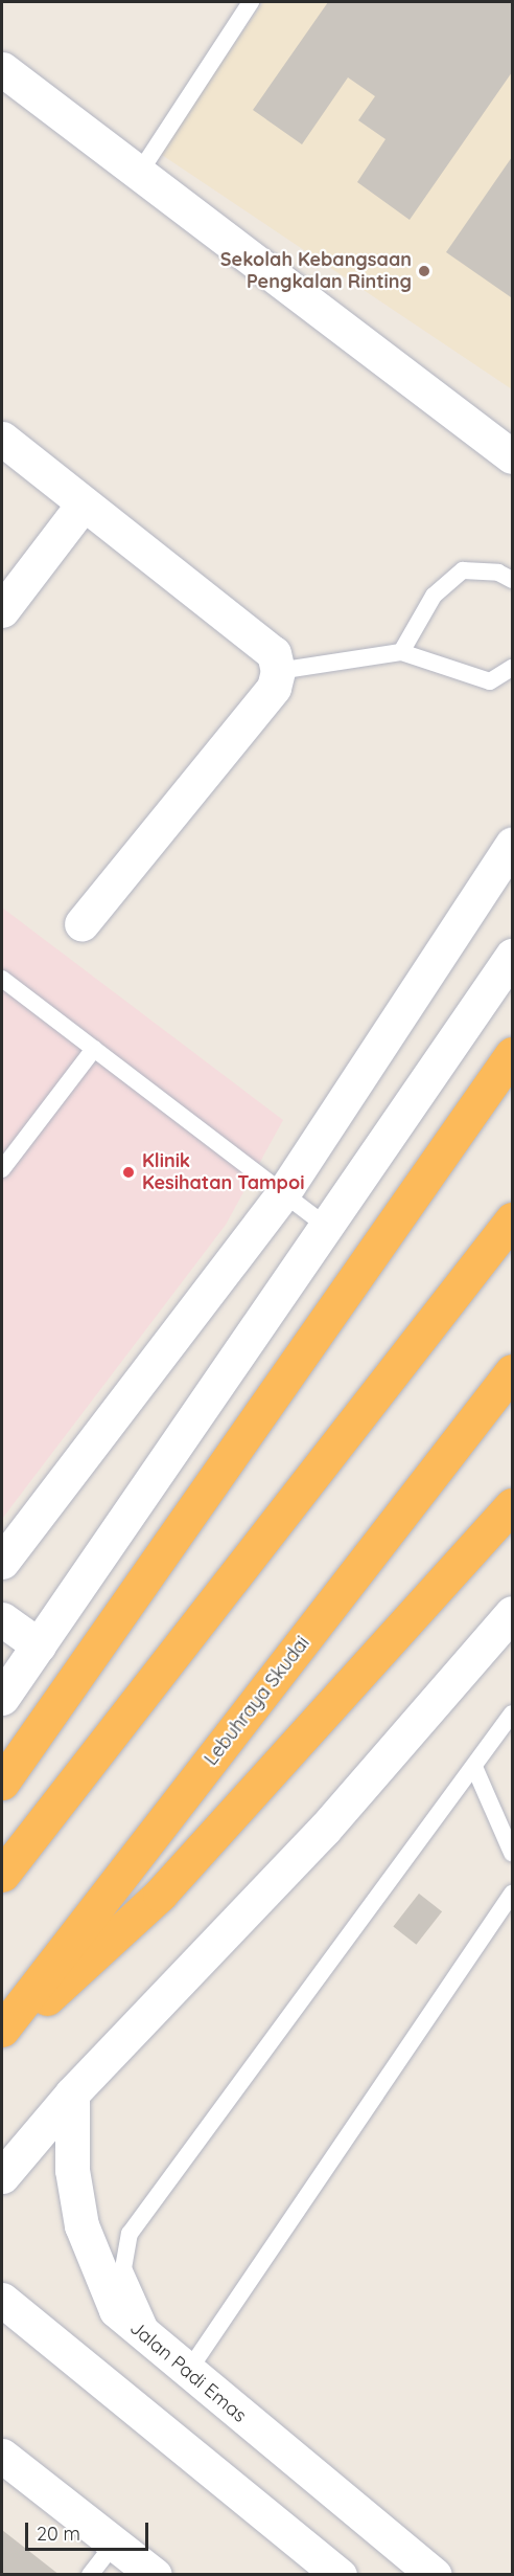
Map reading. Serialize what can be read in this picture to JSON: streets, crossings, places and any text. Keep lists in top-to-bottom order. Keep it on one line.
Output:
{"streets":{"highway":["Lebuhraya Skudai"],"street":["Jalan Padi Emas"]},"places":["Sekolah Kebangsaan Pengkalan Rinting","Klinik Kesihatan Tampoi"],"scale_bar":"20 m"}
